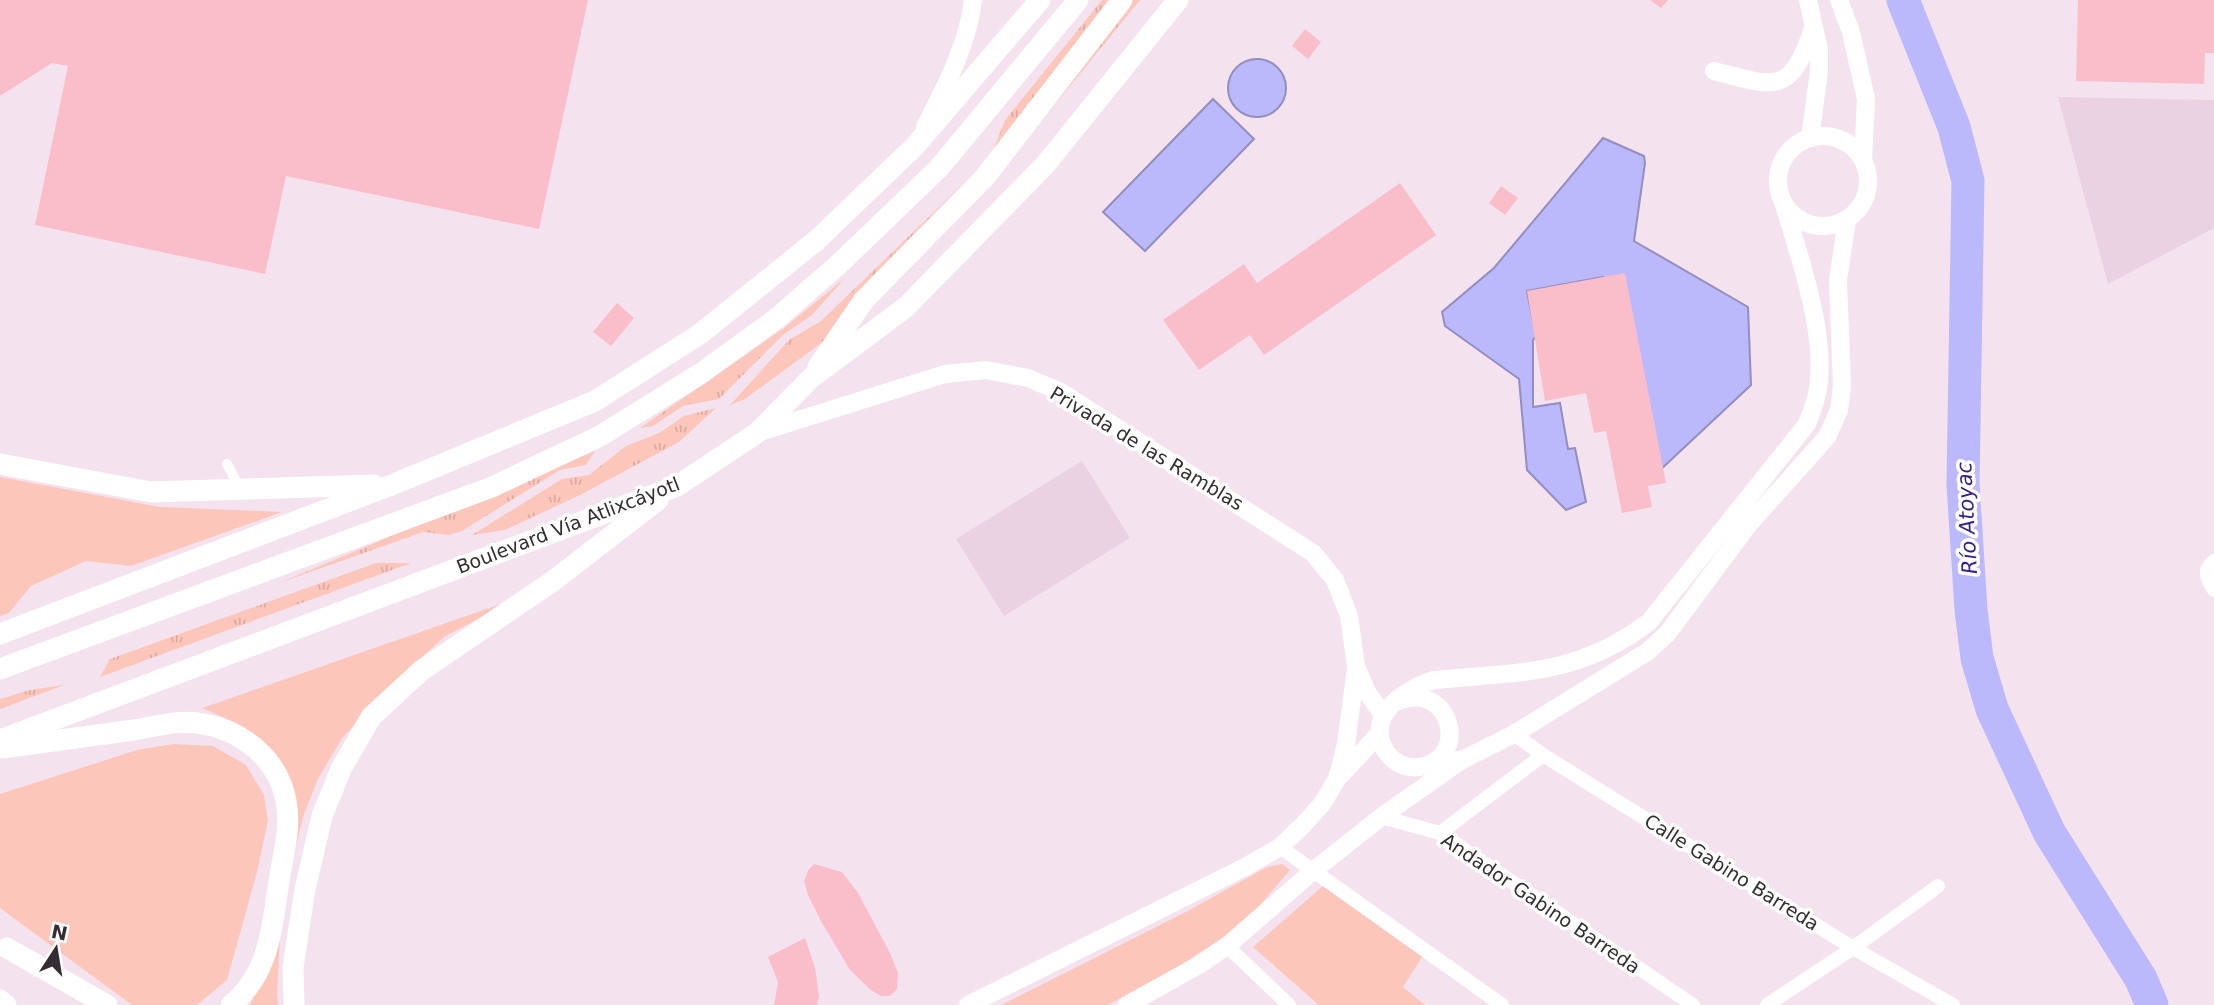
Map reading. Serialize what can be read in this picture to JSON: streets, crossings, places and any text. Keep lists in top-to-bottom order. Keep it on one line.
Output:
{"streets":{"main road":["Boulevard Vía Atlixcáyotl"],"street":["Privada de las Ramblas","Calle Gabino Barreda","Andador Gabino Barreda"]},"crossings":[["Privada de las Ramblas","Boulevard Vía Atlixcáyotl"]],"water":["Río Atoyac"],"north":"top"}
